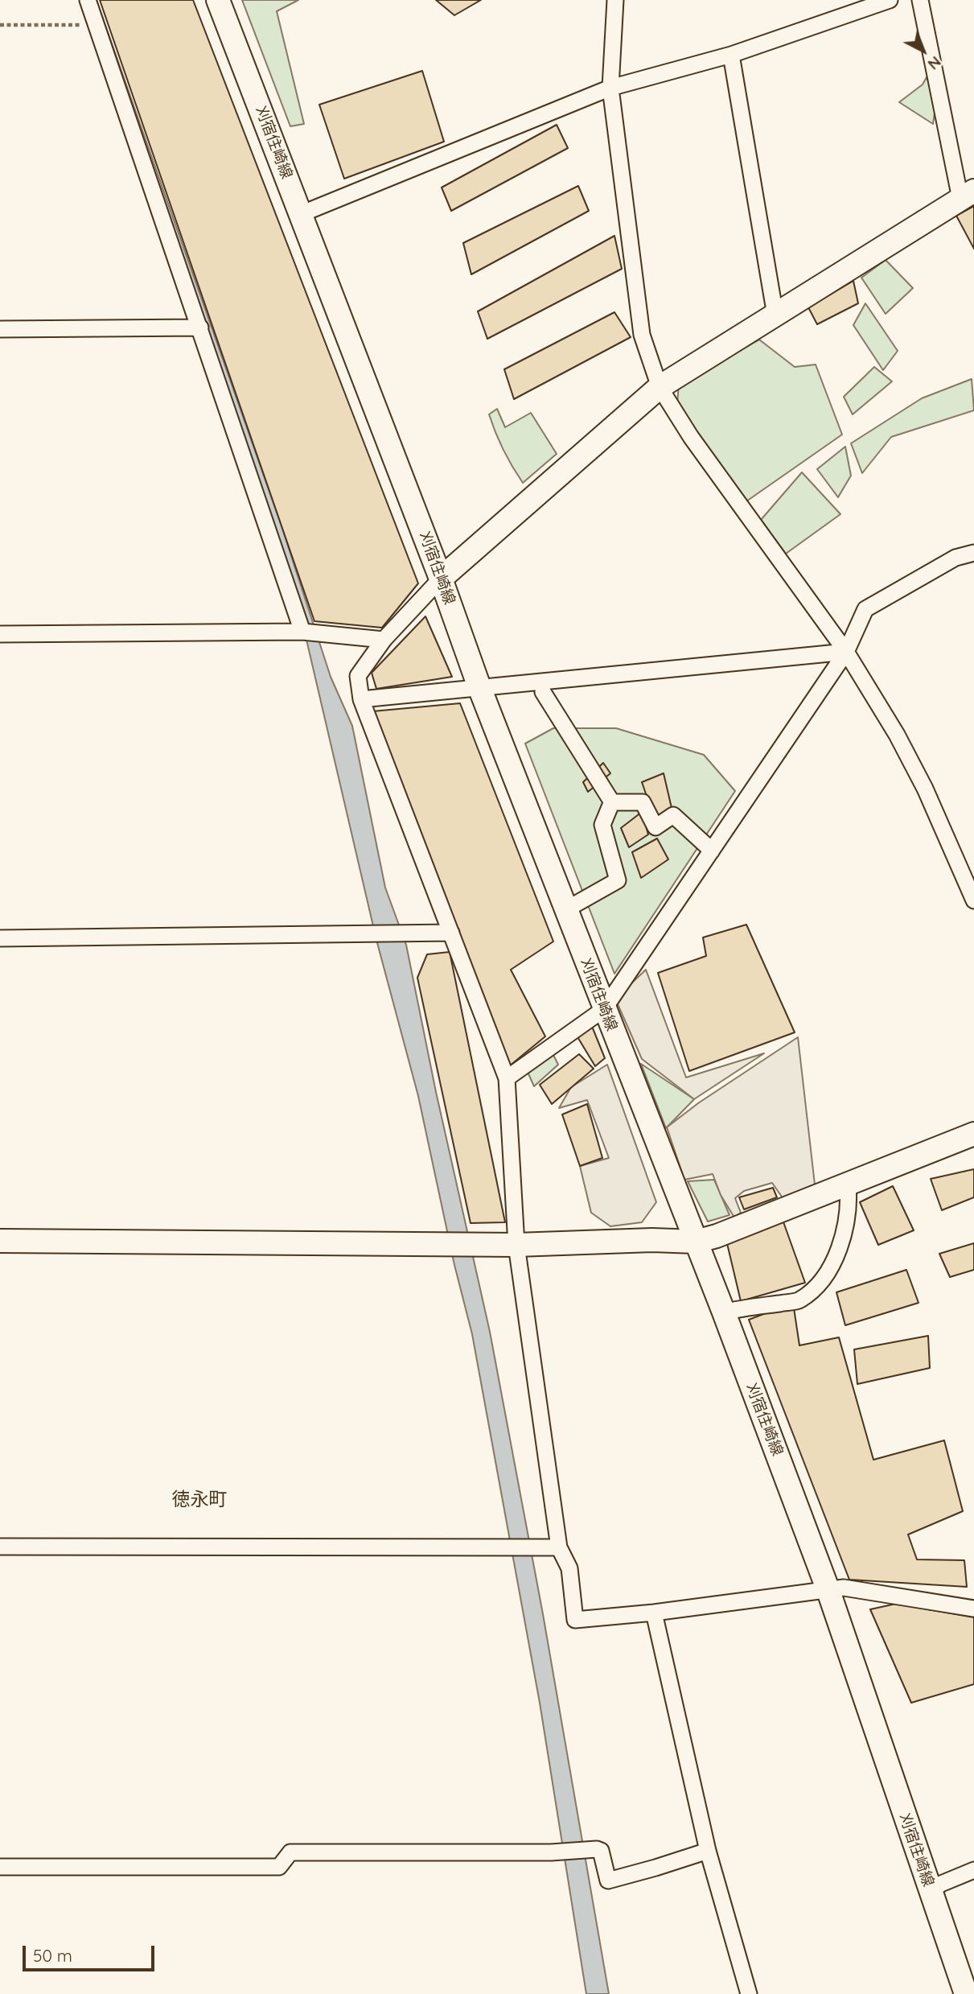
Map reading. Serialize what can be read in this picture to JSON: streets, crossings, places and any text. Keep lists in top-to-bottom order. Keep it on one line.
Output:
{"streets":{"main road":["刈宿住崎線"]},"districts":["徳永町"],"scale_bar":"50 m","north":"bottom right"}
